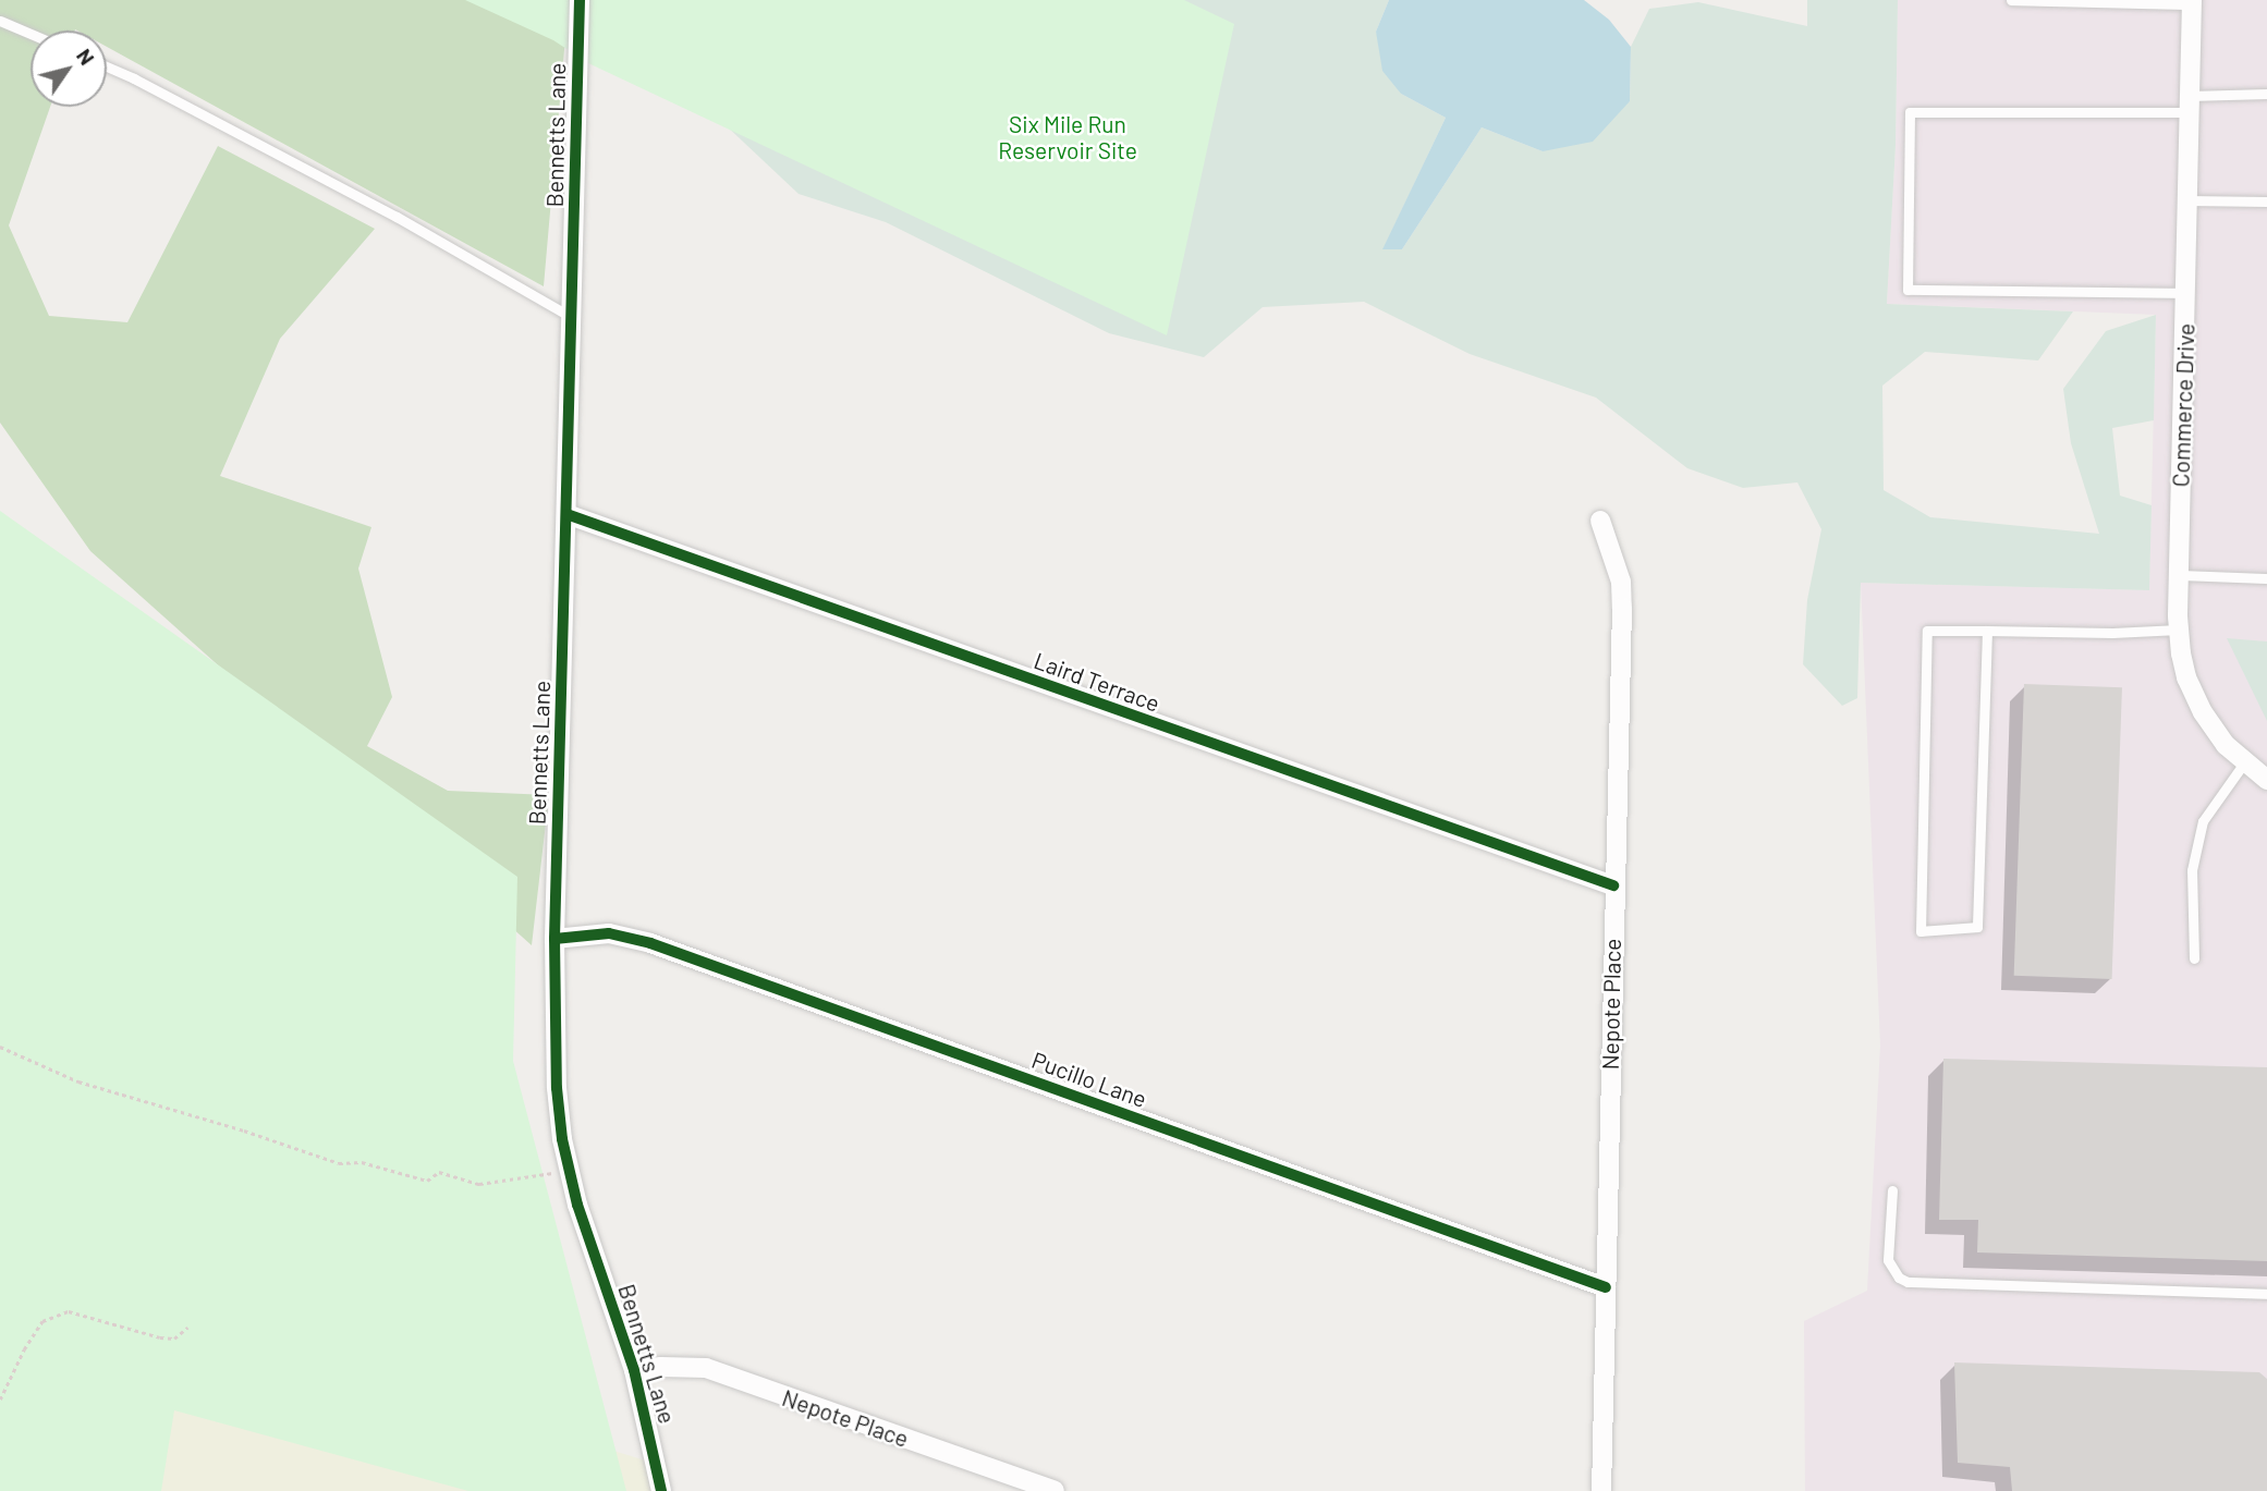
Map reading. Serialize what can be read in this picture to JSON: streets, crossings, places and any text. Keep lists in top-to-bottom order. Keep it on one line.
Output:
{"streets":{"street":["Bennetts Lane","Commerce Drive","Laird Terrace","Nepote Place","Pucillo Lane"]},"crossings":[["Bennetts Lane","Laird Terrace"],["Bennetts Lane","Nepote Place"],["Bennetts Lane","Pucillo Lane"],["Laird Terrace","Nepote Place"],["Nepote Place","Pucillo Lane"]],"parks":["Six Mile Run Reservoir Site"],"north":"top right"}
